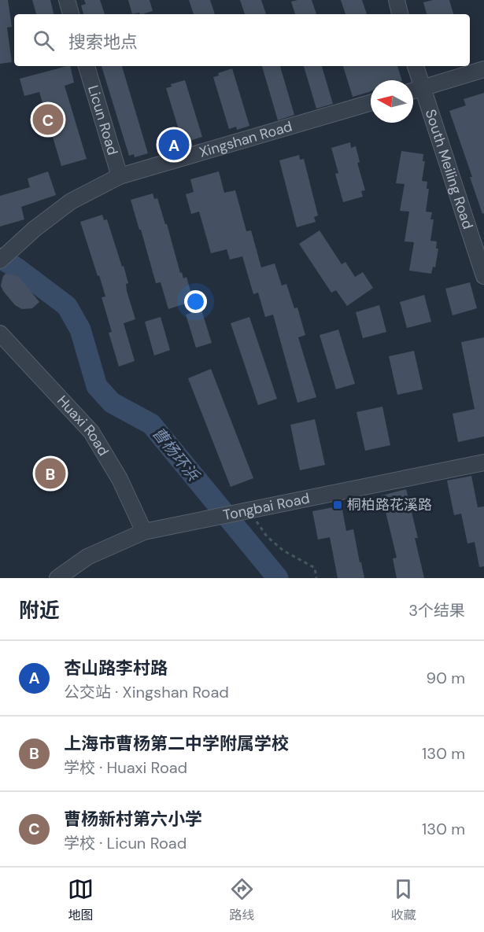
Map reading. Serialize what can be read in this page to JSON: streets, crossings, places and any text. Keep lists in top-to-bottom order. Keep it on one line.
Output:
{"streets":{"street":["Licun Road","Xingshan Road","South Meiling Road","Huaxi Road","Tongbai Road"]},"crossings":[["Licun Road","Xingshan Road"],["Huaxi Road","Tongbai Road"]],"water":["曹杨环浜"],"places":{"transit":["桐柏路花溪路"]},"north":"left","page":{"search":"搜索地点","pins":["C","A","B"],"heading":["附近","3个结果"],"list":[{"mark":"A","name":"杏山路李村路","note":"公交站 · Xingshan Road","value":"90 m"},{"mark":"B","name":"上海市曹杨第二中学附属学校","note":"学校 · Huaxi Road","value":"130 m"},{"mark":"C","name":"曹杨新村第六小学","note":"学校 · Licun Road","value":"130 m"}],"nav":["地图","路线","收藏"]}}
